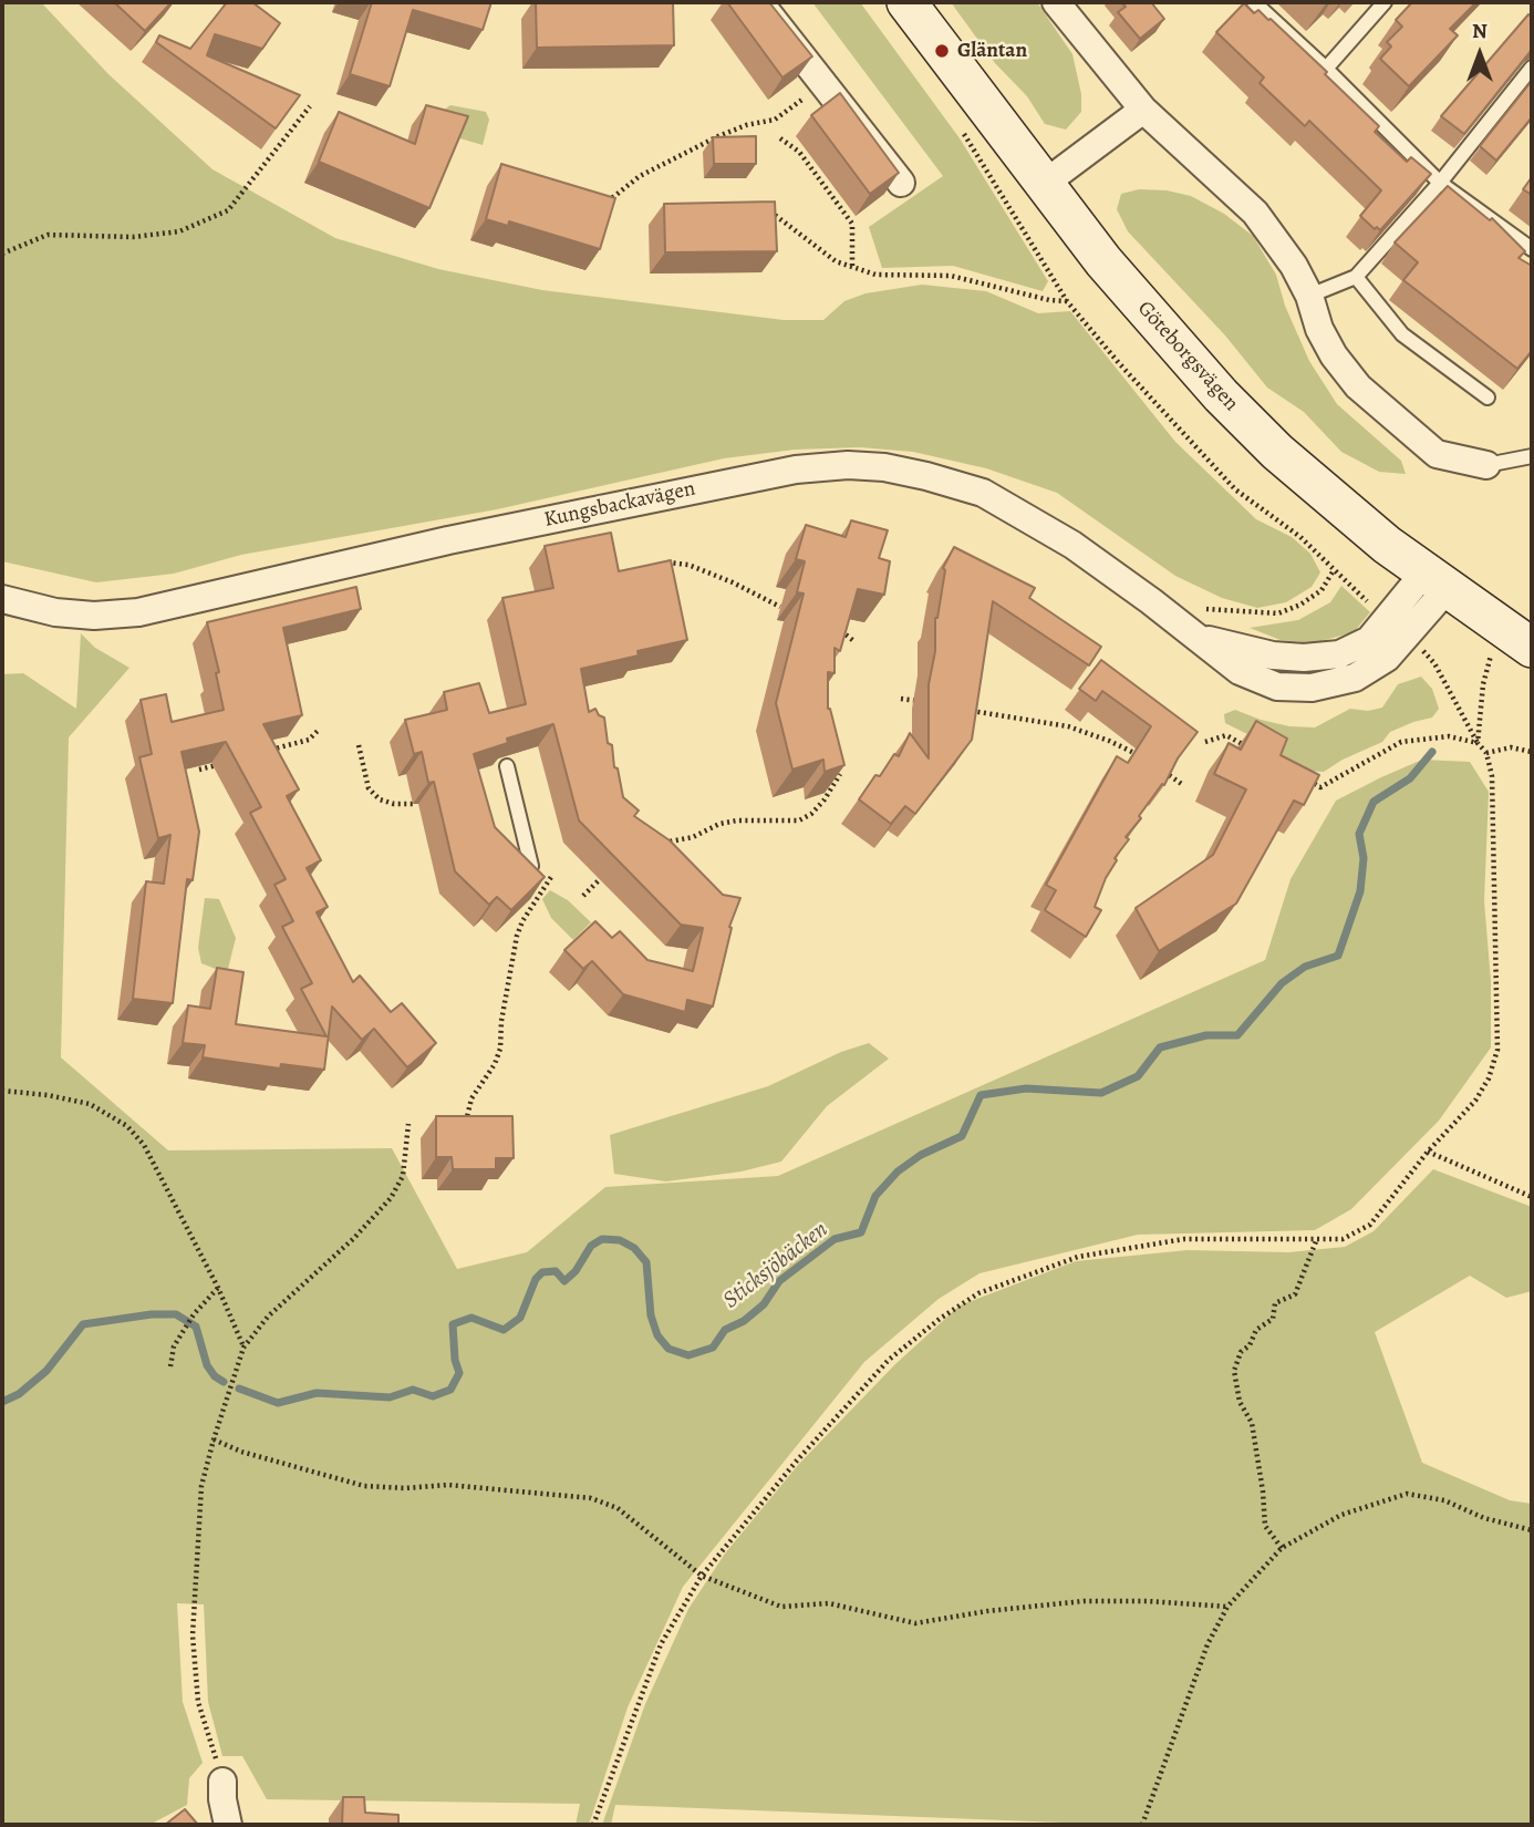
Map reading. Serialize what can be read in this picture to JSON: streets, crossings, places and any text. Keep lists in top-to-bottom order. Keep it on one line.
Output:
{"streets":{"street":["Göteborgsvägen","Kungsbackavägen"]},"crossings":[["Göteborgsvägen","Kungsbackavägen"]],"water":["Sticksjöbäcken"],"places":["Gläntan"],"north":"top"}
